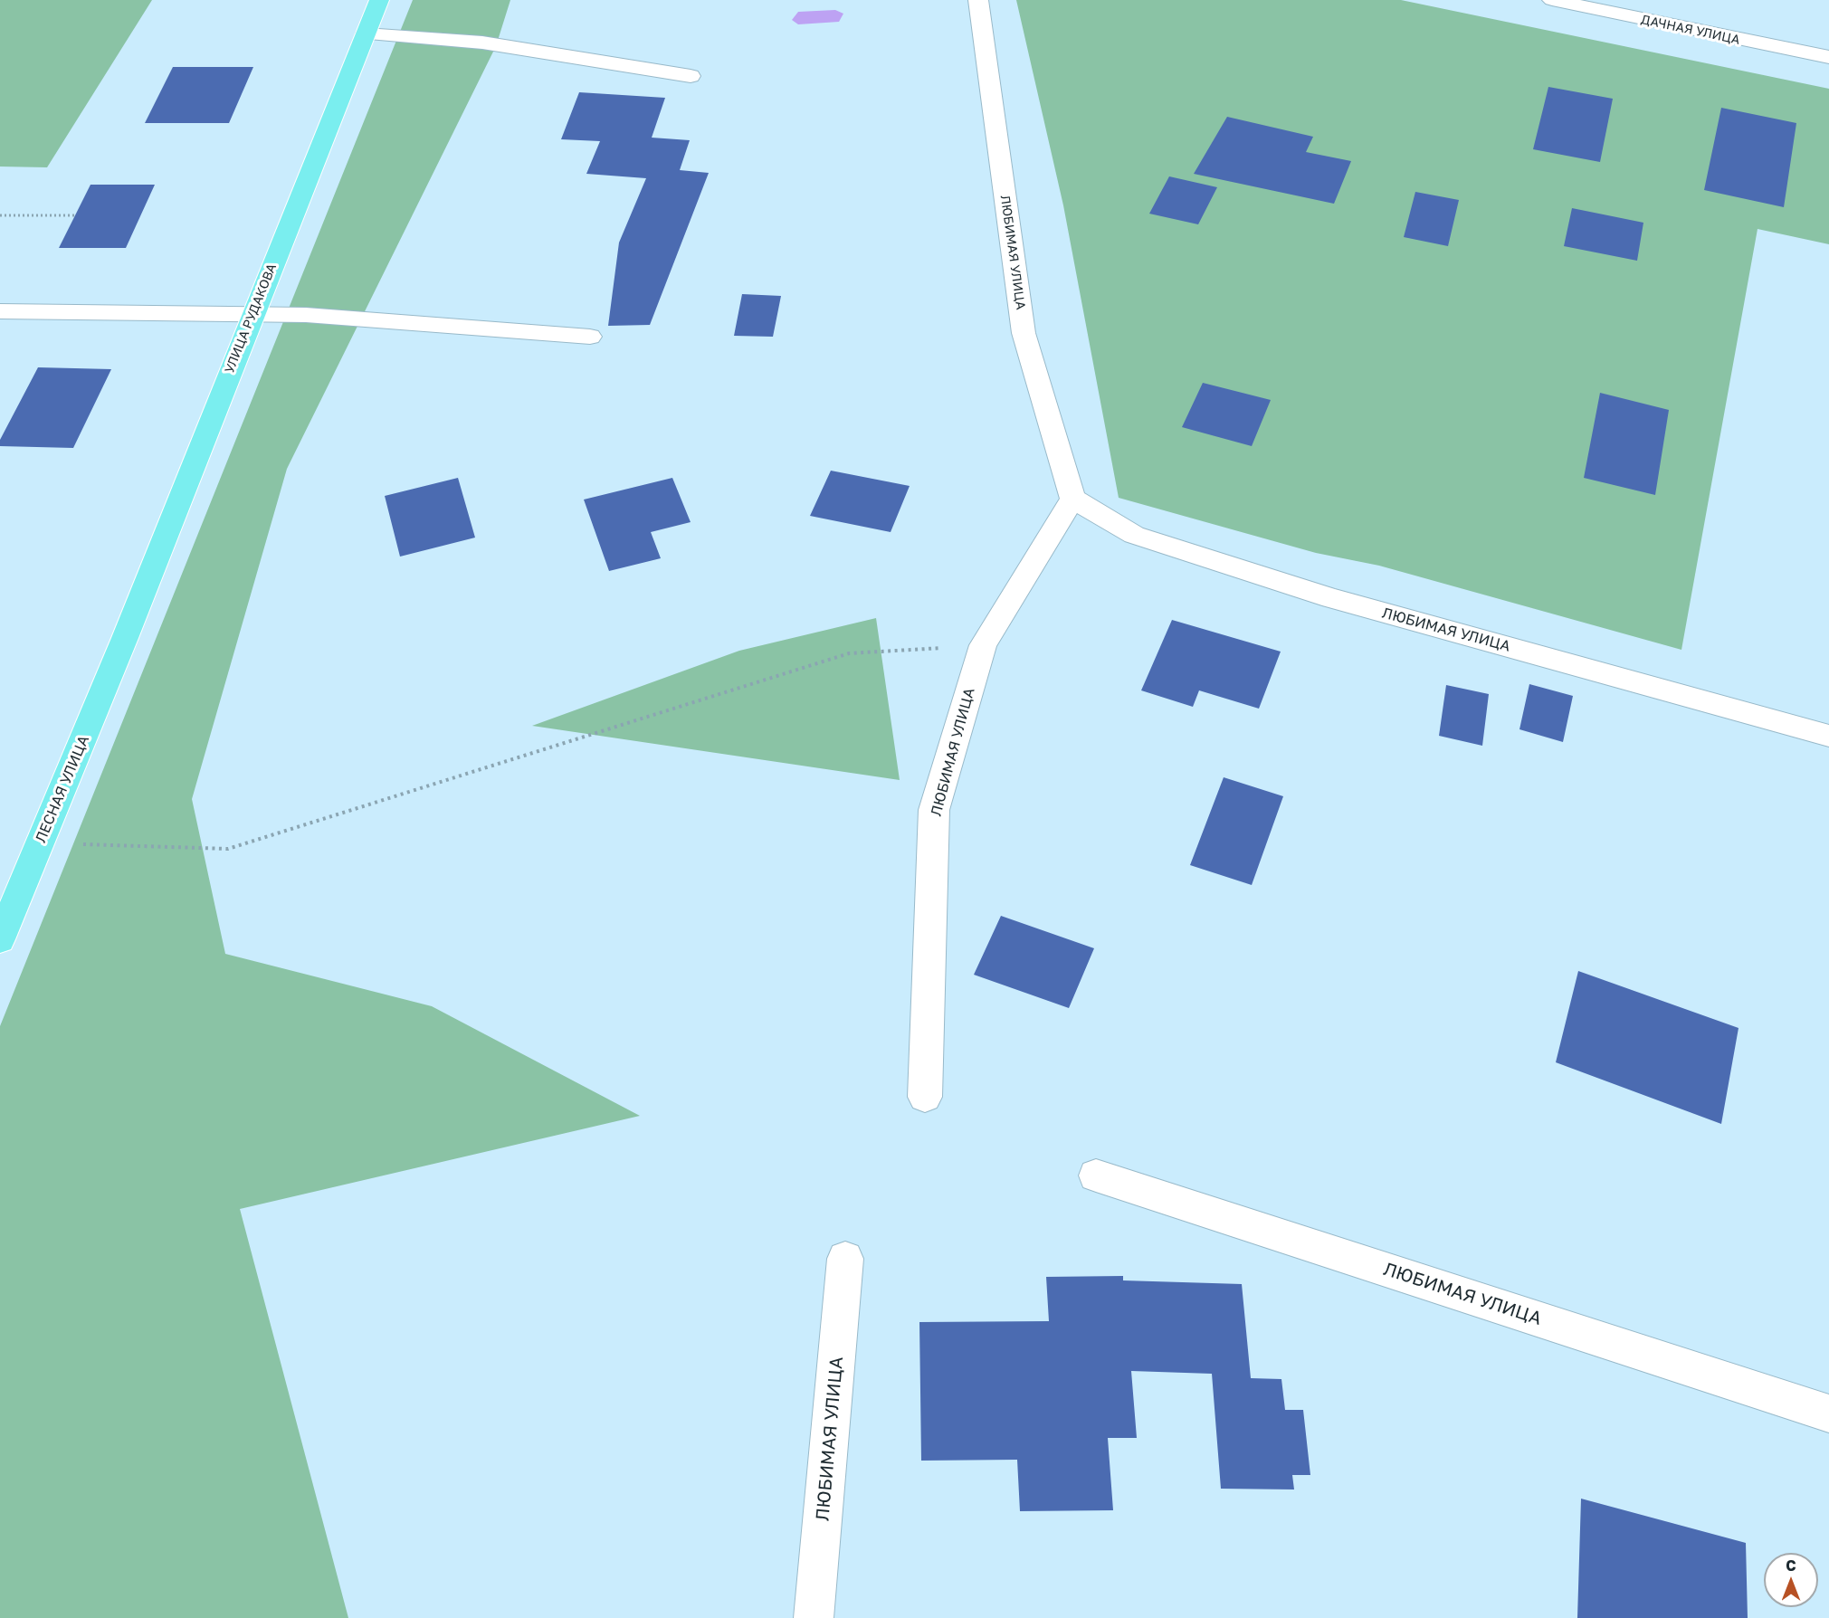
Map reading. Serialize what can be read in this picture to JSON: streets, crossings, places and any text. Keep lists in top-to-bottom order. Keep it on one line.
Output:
{"streets":{"main road":["УЛИЦА РУДАКОВА","ЛЕСНАЯ УЛИЦА"],"street":["ДАЧНАЯ УЛИЦА","ЛЮБИМАЯ УЛИЦА"]},"crossings":[["УЛИЦА РУДАКОВА","ЛЕСНАЯ УЛИЦА"]],"north":"top"}
